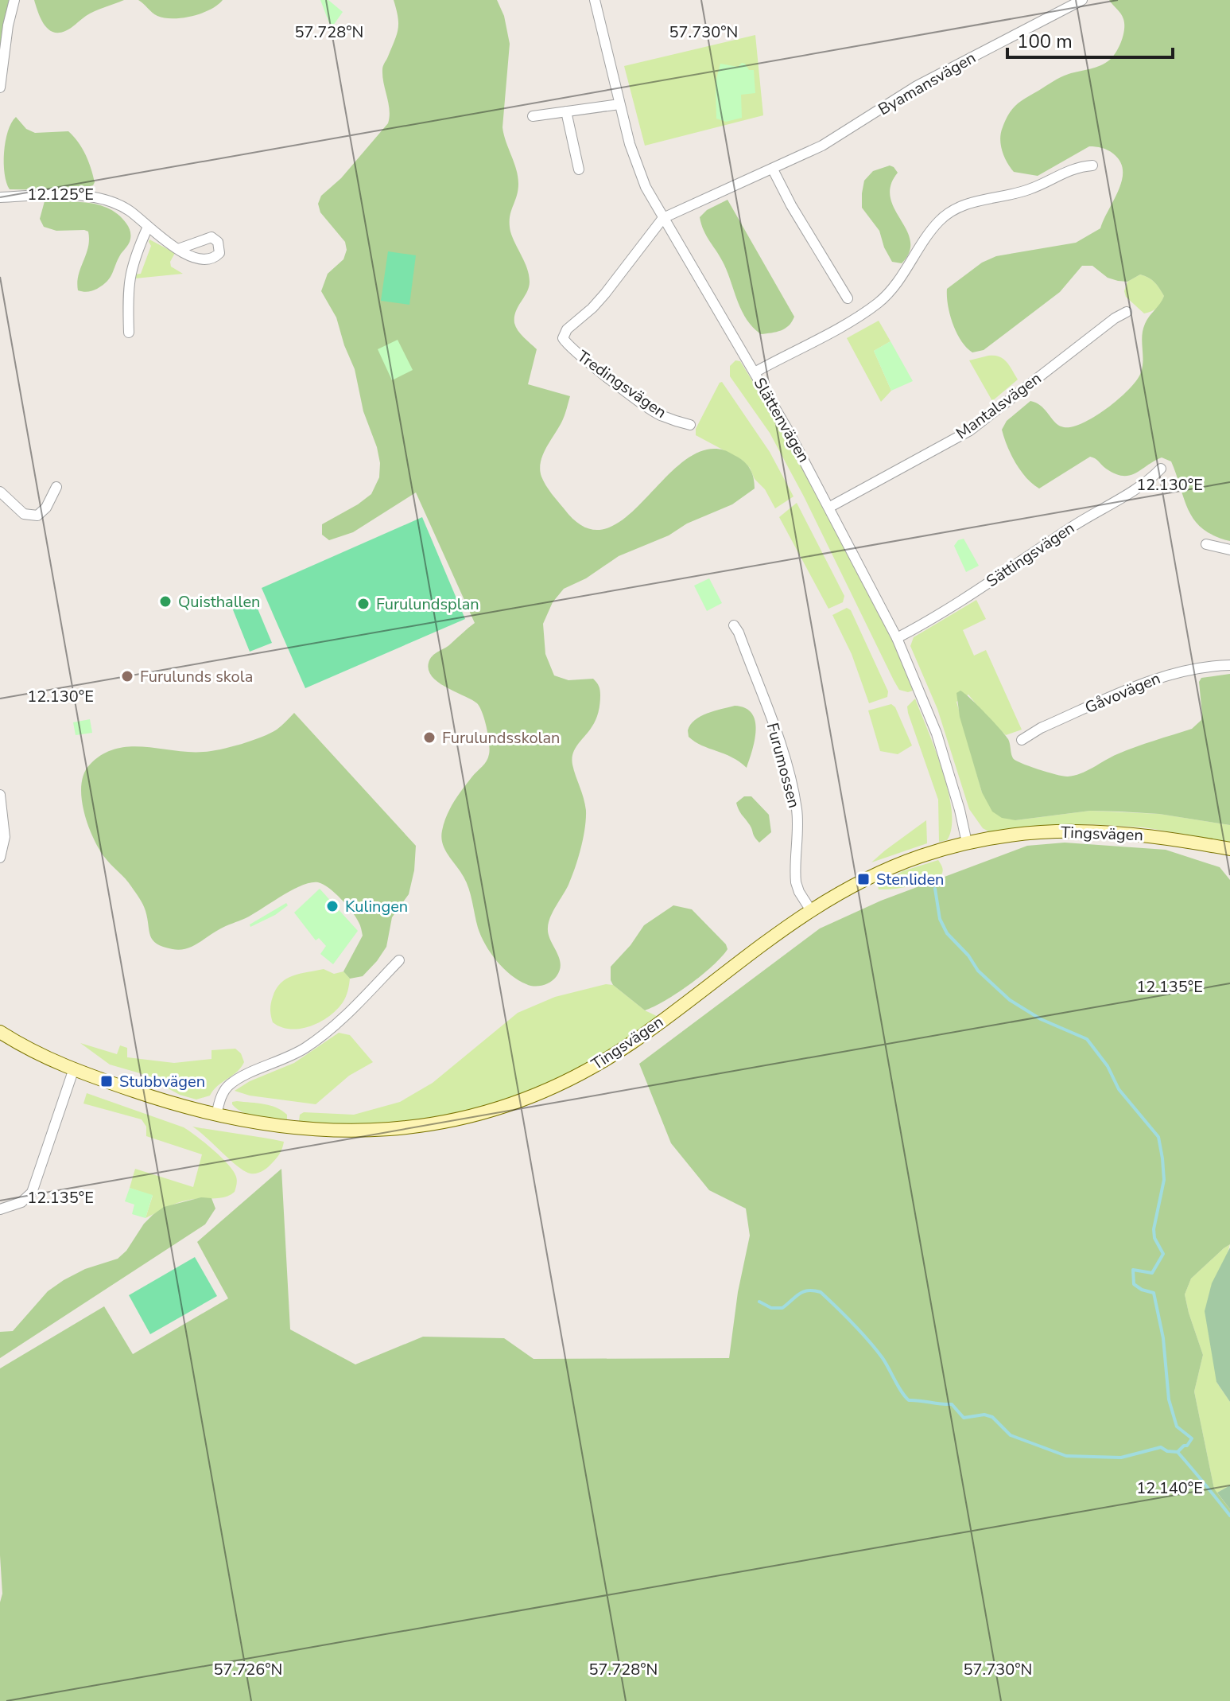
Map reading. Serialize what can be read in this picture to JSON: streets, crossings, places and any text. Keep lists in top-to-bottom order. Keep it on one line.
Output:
{"streets":{"street":["Byamansvägen","Tredingsvägen","Mantalsvägen","Slättenvägen","Sättingsvägen","Gåvovägen","Furumossen","Tingsvägen"]},"crossings":[["Byamansvägen","Tredingsvägen"],["Byamansvägen","Slättenvägen"],["Tredingsvägen","Slättenvägen"],["Mantalsvägen","Slättenvägen"],["Slättenvägen","Sättingsvägen"],["Slättenvägen","Tingsvägen"],["Furumossen","Tingsvägen"]],"places":{"other":["Quisthallen","Furulundsplan","Furulunds skola","Furulundsskolan","Kulingen"],"transit":["Stenliden","Stubbvägen"]},"scale_bar":"100 m","coordinates":["57.728°N","57.730°N","12.125°E","12.130°E","12.135°E","12.140°E","57.726°N"]}
